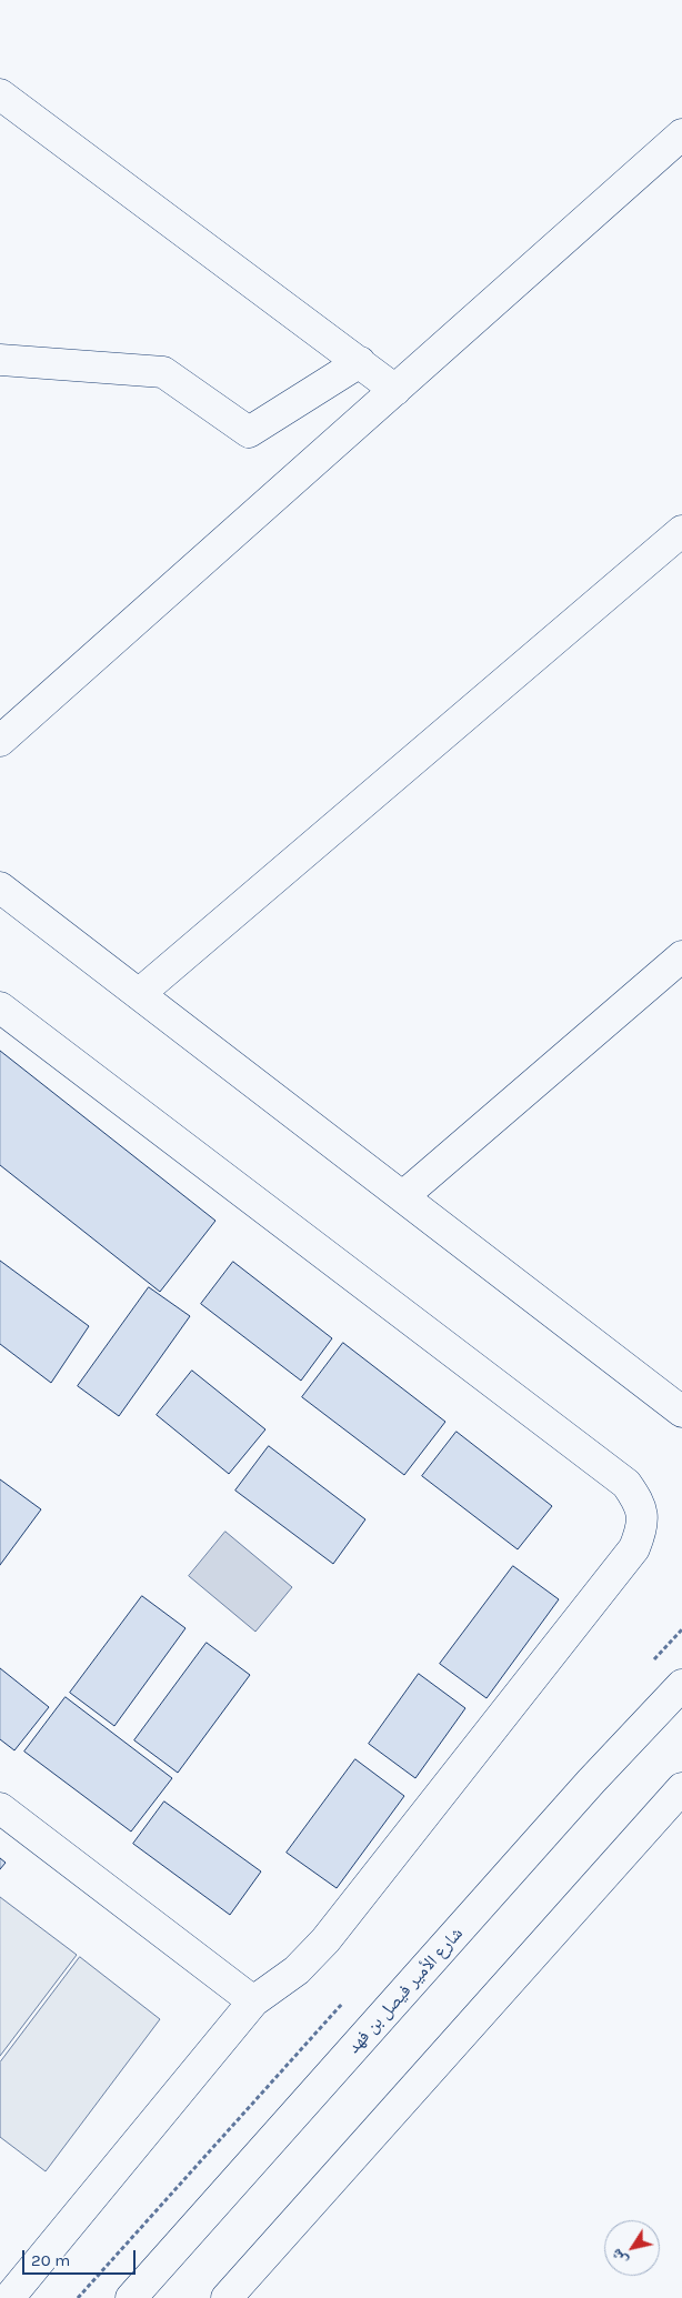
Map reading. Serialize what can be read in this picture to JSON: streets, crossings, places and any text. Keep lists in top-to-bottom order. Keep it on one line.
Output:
{"streets":{"street":["شارع الأمير فيصل بن فهد"]},"scale_bar":"20 m","north":"bottom left"}
